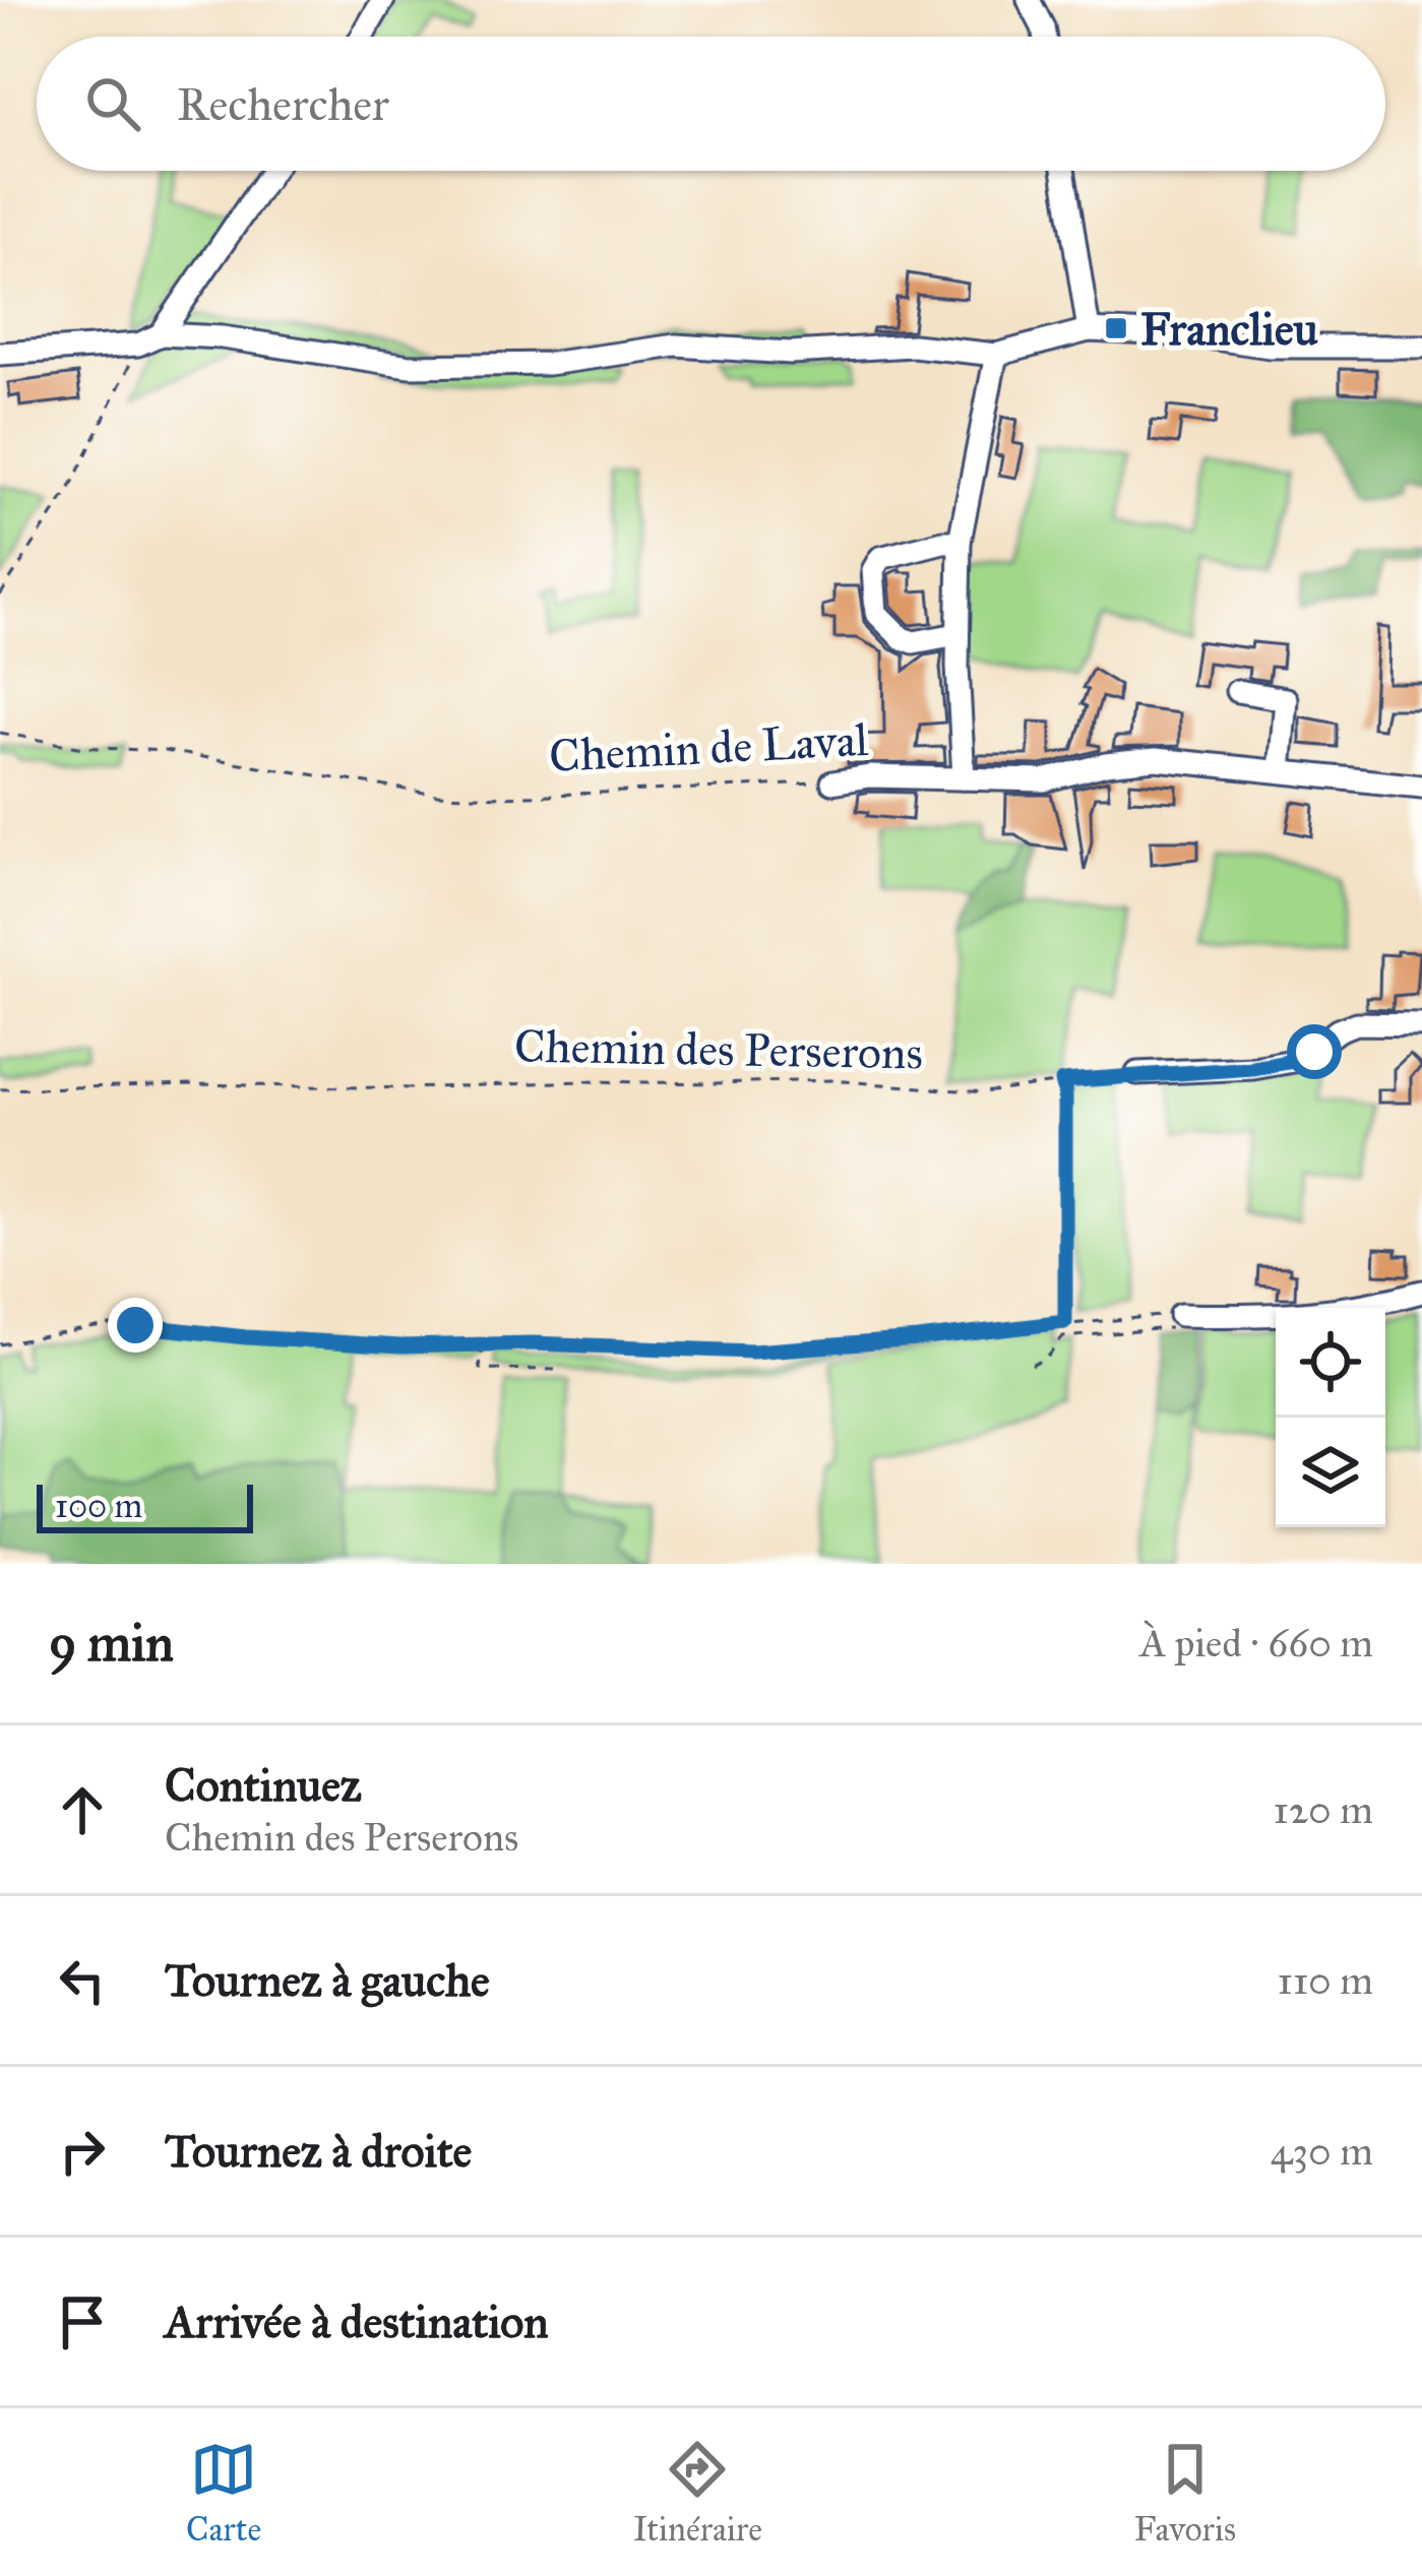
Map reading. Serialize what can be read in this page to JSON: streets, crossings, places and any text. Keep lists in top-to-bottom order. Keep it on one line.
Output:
{"streets":{"street":["Chemin de Laval"],"path":["Chemin des Perserons"]},"places":{"transit":["Franclieu"]},"scale_bar":"100 m","page":{"search":"Rechercher","scale":"100 m","heading":["9 min","À pied · 660 m"],"list":[["Continuez","Chemin des Perserons","120 m"],["Tournez à gauche","110 m"],["Tournez à droite","430 m"],"Arrivée à destination"],"nav":["Carte","Itinéraire","Favoris"]}}
